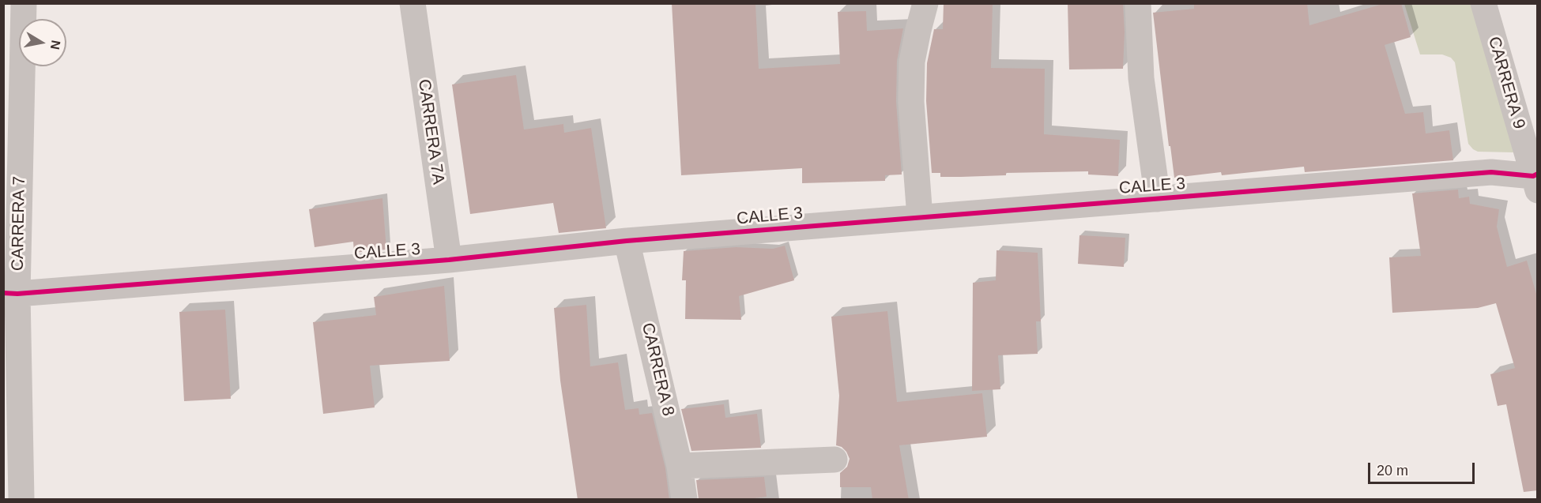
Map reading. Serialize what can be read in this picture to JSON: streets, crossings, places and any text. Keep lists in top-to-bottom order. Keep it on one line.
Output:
{"streets":{"street":["CARRERA 9","CARRERA 7A","CALLE 3","CARRERA 7","CARRERA 8"]},"crossings":[["CARRERA 9","CALLE 3"],["CARRERA 7A","CALLE 3"],["CALLE 3","CARRERA 7"],["CALLE 3","CARRERA 8"]],"scale_bar":"20 m","north":"right"}
